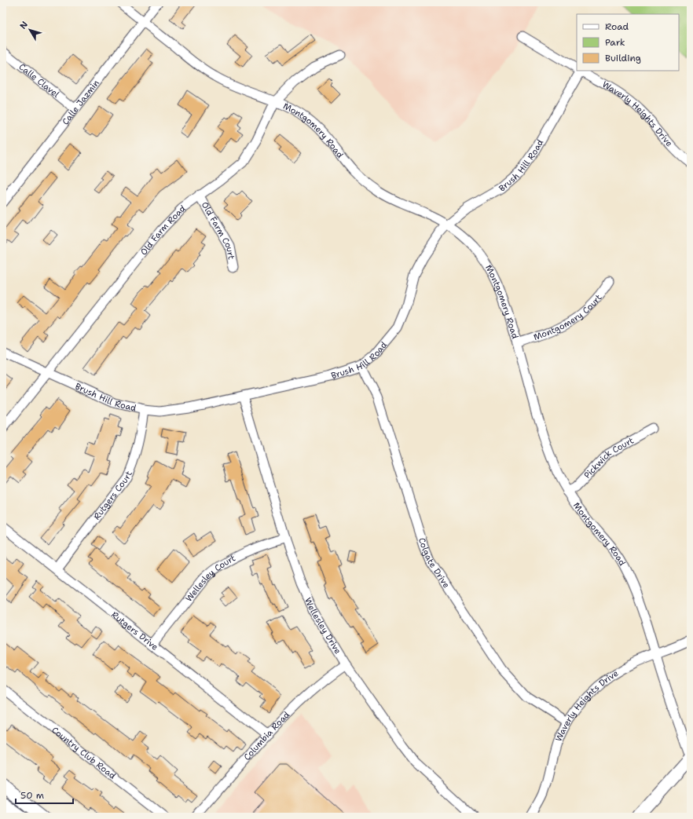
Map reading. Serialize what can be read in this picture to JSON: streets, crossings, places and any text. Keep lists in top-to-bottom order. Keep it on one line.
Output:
{"streets":{"street":["Calle Clavel","Calle Jazmin","Waverly Heights Drive","Montgomery Road","Brush Hill Road","Old Farm Road","Old Farm Court","Montgomery Court","Pickwick Court","Rutgers Court","Colgate Drive","Wellesley Court","Wellesley Drive","Rutgers Drive","Columbia Road","Country Club Road"]},"crossings":[["Calle Clavel","Calle Jazmin"],["Calle Jazmin","Montgomery Road"],["Waverly Heights Drive","Montgomery Road"],["Waverly Heights Drive","Colgate Drive"],["Montgomery Road","Brush Hill Road"],["Montgomery Road","Old Farm Road"],["Montgomery Road","Montgomery Court"],["Montgomery Road","Pickwick Court"],["Brush Hill Road","Old Farm Road"],["Brush Hill Road","Rutgers Court"],["Brush Hill Road","Colgate Drive"],["Brush Hill Road","Wellesley Drive"],["Old Farm Road","Old Farm Court"],["Rutgers Court","Rutgers Drive"],["Wellesley Court","Wellesley Drive"],["Wellesley Court","Rutgers Drive"],["Wellesley Drive","Columbia Road"],["Rutgers Drive","Columbia Road"]],"legend":["Road","Park","Building"],"scale_bar":"50 m","north":"top left"}
